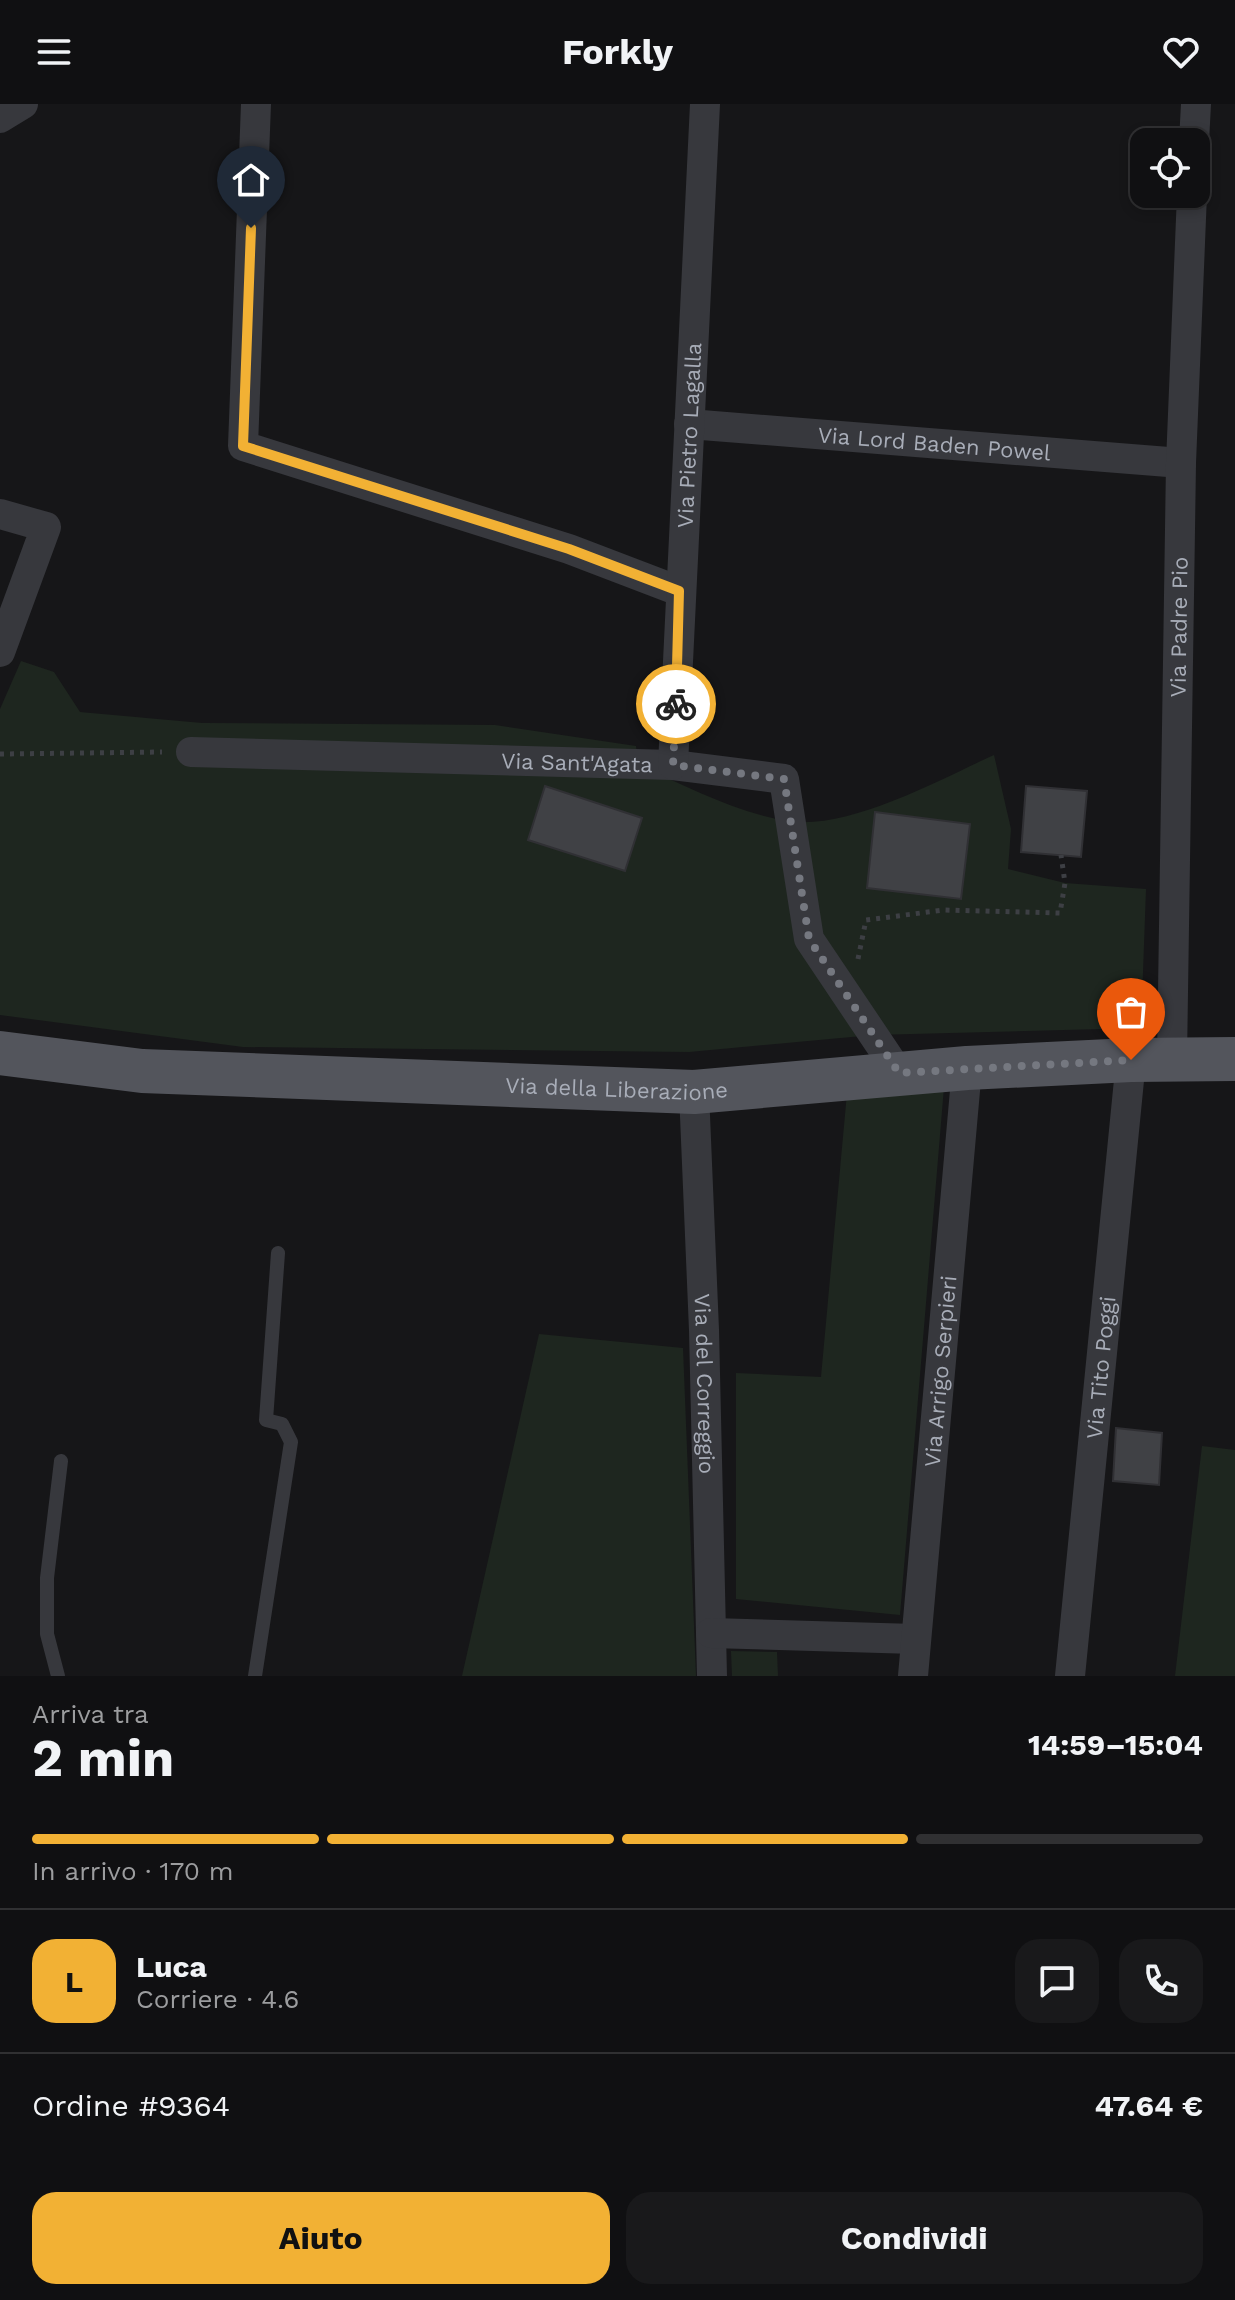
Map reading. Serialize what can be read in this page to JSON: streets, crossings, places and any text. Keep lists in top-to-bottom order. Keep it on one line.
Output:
{"streets":{"main road":["Via della Liberazione"],"street":["Via Pietro Lagalla","Via Lord Baden Powel","Via Padre Pio","Via Sant'Agata","Via Tito Poggi","Via Arrigo Serpieri","Via del Correggio"]},"crossings":[["Via Pietro Lagalla","Via Lord Baden Powel"],["Via Pietro Lagalla","Via Sant'Agata"],["Via Lord Baden Powel","Via Padre Pio"],["Via Padre Pio","Via della Liberazione"],["Via Padre Pio","Via Tito Poggi"],["Via Sant'Agata","Via della Liberazione"],["Via della Liberazione","Via Tito Poggi"],["Via della Liberazione","Via Arrigo Serpieri"],["Via della Liberazione","Via del Correggio"]],"page":{"header":"Forkly","heading":["2 min","Arriva tra","14:59–15:04"],"panel":["Luca","Corriere · 4.6","Ordine #9364","47.64 €"],"bar":"In arrivo · 170 m","round":"L","buttons":["Aiuto","Condividi"]}}
